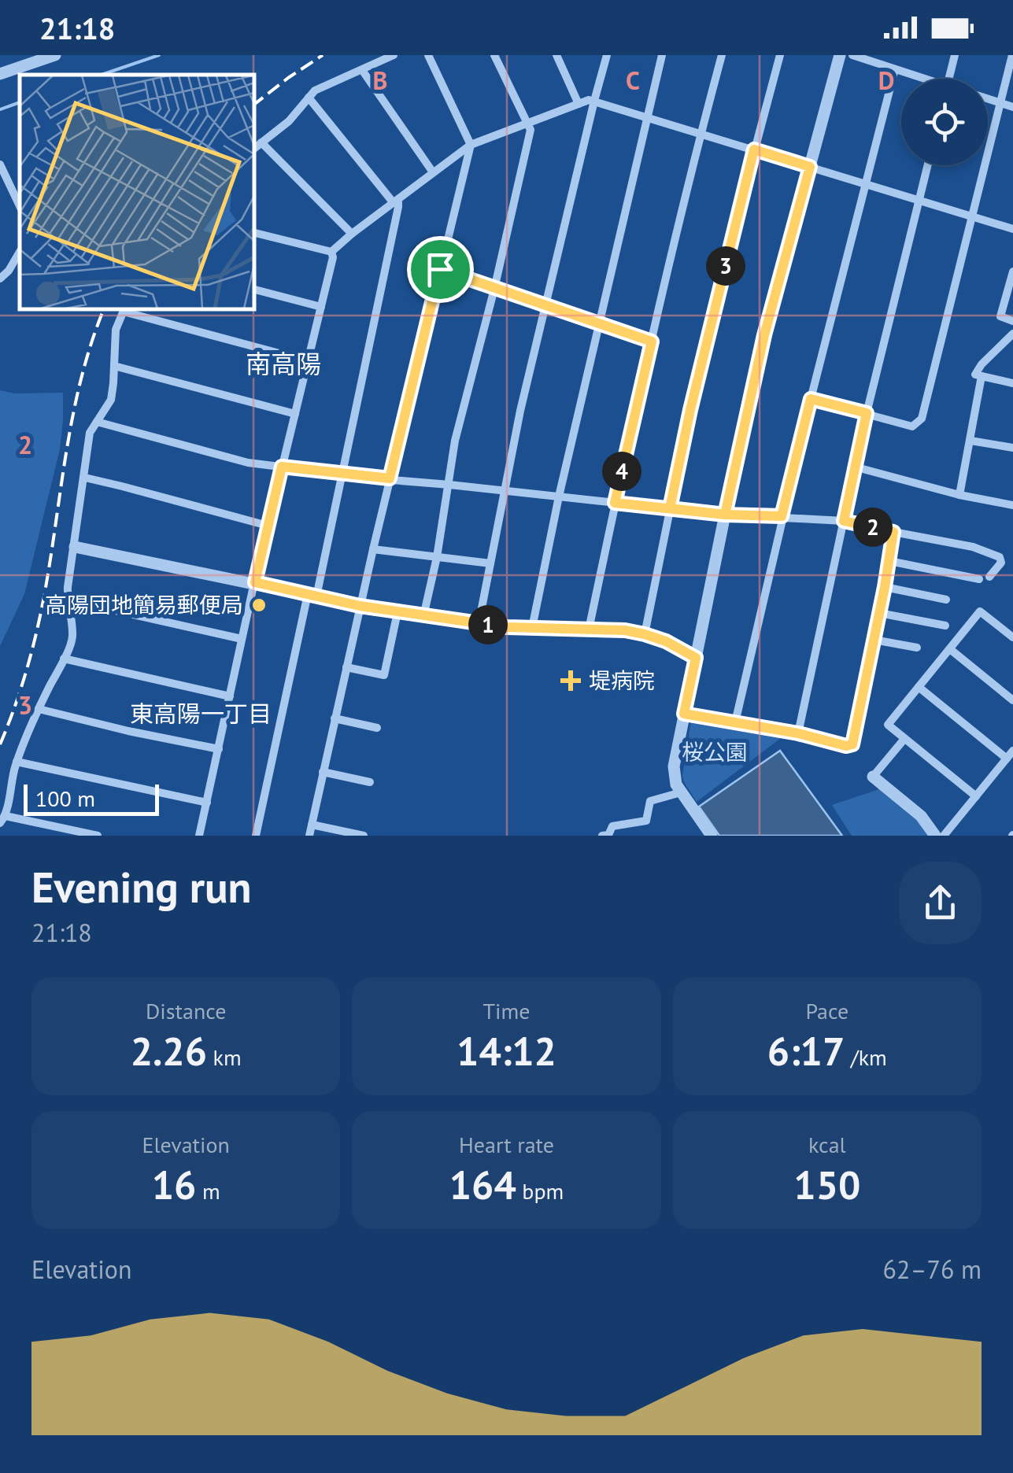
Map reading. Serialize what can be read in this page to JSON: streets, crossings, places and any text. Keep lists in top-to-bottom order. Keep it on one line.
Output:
{"districts":["南高陽","東高陽一丁目"],"parks":["桜公園"],"places":{"other":["高陽団地簡易郵便局"],"health":["堤病院"]},"scale_bar":"100 m","page":{"status":"21:18","pins":["3","4","2","1"],"scale":"100 m","heading":["Evening run","21:18"],"stats":[["Distance","2.26 km"],["Time","14:12"],["Pace","6:17 /km"],["Elevation","16 m"],["Heart rate","164 bpm"],["kcal","150"]],"chart":["Elevation","62–76 m"]},"grid":{"columns":["B","C","D"],"rows":["2","3"]}}
